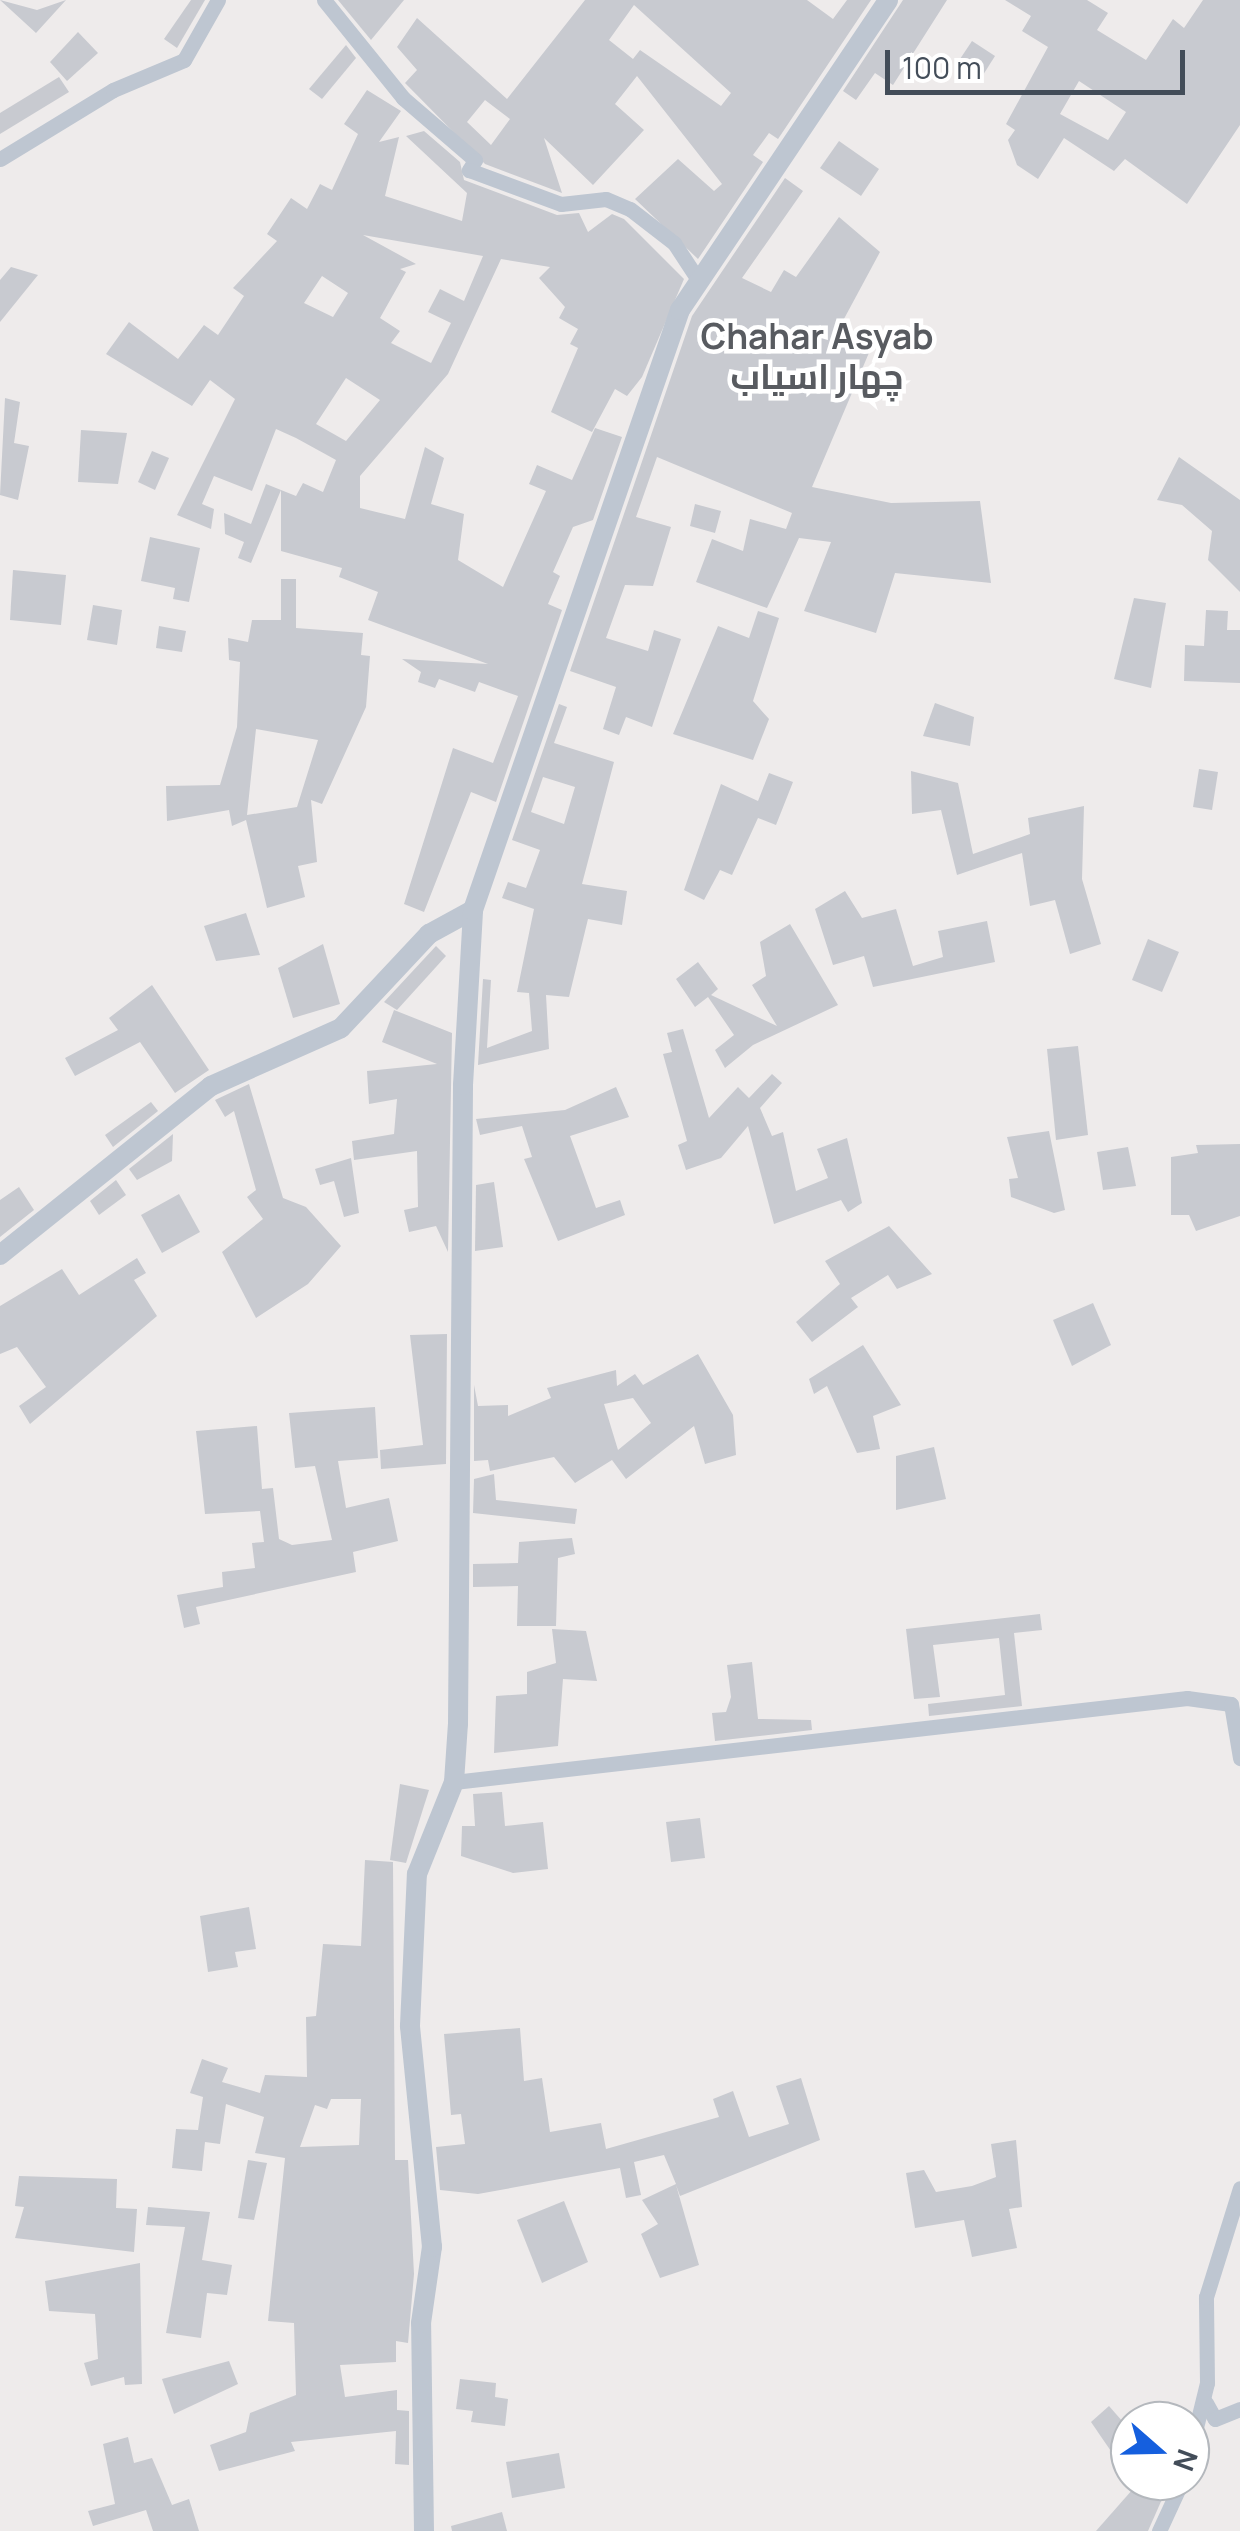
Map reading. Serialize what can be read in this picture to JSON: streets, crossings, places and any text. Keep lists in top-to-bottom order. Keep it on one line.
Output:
{"districts":["Chahar Asyab چهار اسیاب"],"scale_bar":"100 m","north":"right"}
